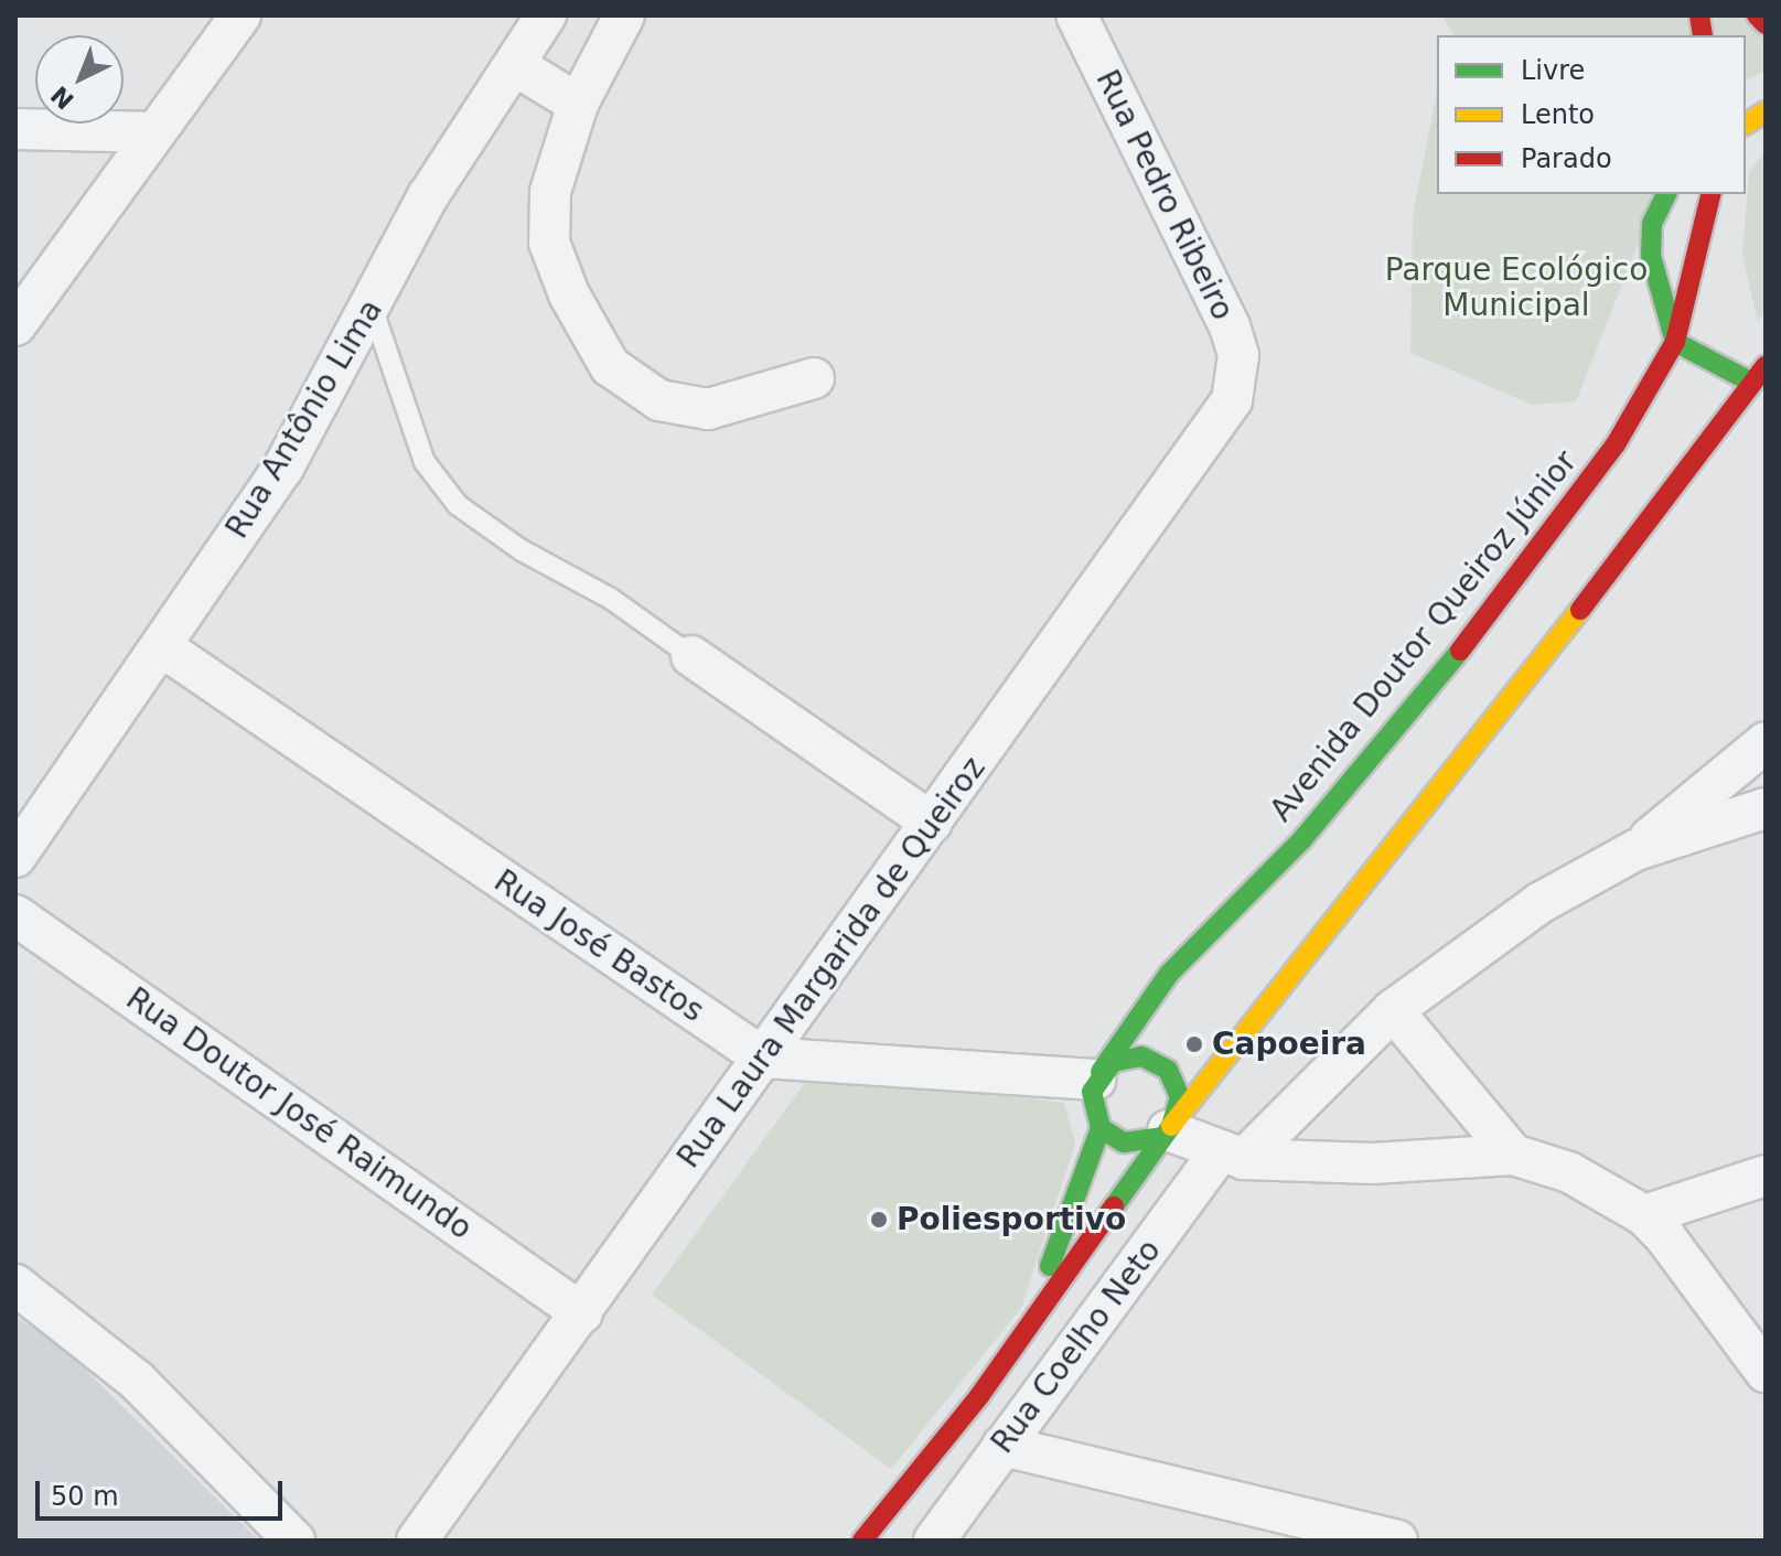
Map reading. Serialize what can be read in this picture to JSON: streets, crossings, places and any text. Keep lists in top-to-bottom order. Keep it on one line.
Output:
{"streets":{"main road":["Avenida Doutor Queiroz Júnior"],"street":["Rua Pedro Ribeiro","Rua Antônio Lima","Rua José Bastos","Rua Laura Margarida de Queiroz","Rua Doutor José Raimundo","Rua Coelho Neto"]},"crossings":[["Rua Pedro Ribeiro","Rua Laura Margarida de Queiroz"],["Rua Antônio Lima","Rua José Bastos"],["Rua José Bastos","Rua Laura Margarida de Queiroz"],["Rua Laura Margarida de Queiroz","Rua Doutor José Raimundo"]],"parks":["Parque Ecológico Municipal"],"places":["Capoeira","Poliesportivo"],"legend":["Livre","Lento","Parado"],"scale_bar":"50 m","north":"bottom left"}
